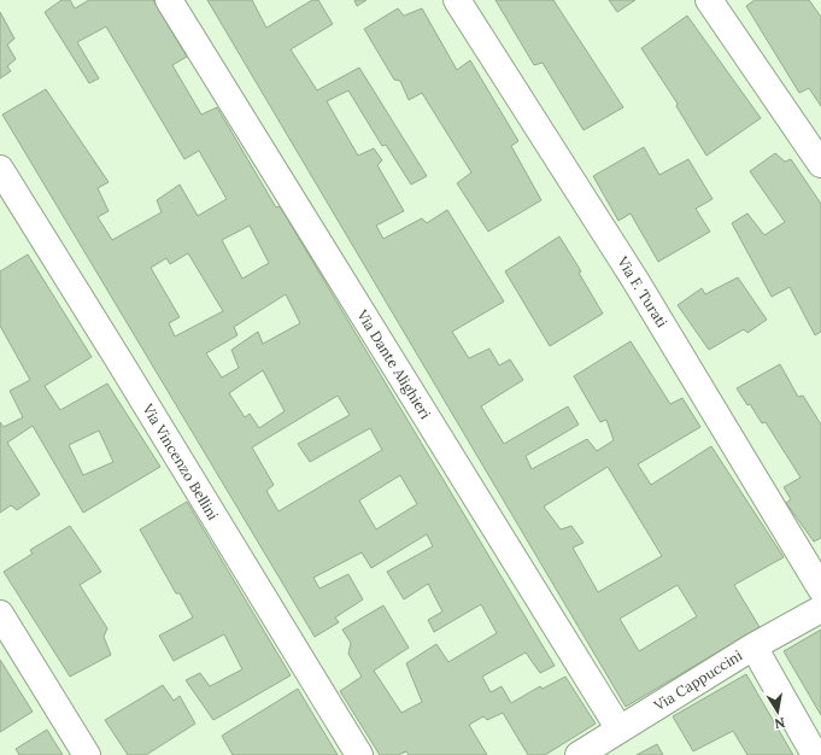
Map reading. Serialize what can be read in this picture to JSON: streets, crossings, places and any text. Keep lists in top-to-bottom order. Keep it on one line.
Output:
{"streets":{"street":["Via F. Turati","Via Dante Alighieri","Via Vincenzo Bellini","Via Cappuccini"]},"crossings":[["Via Dante Alighieri","Via Cappuccini"]],"north":"bottom"}
